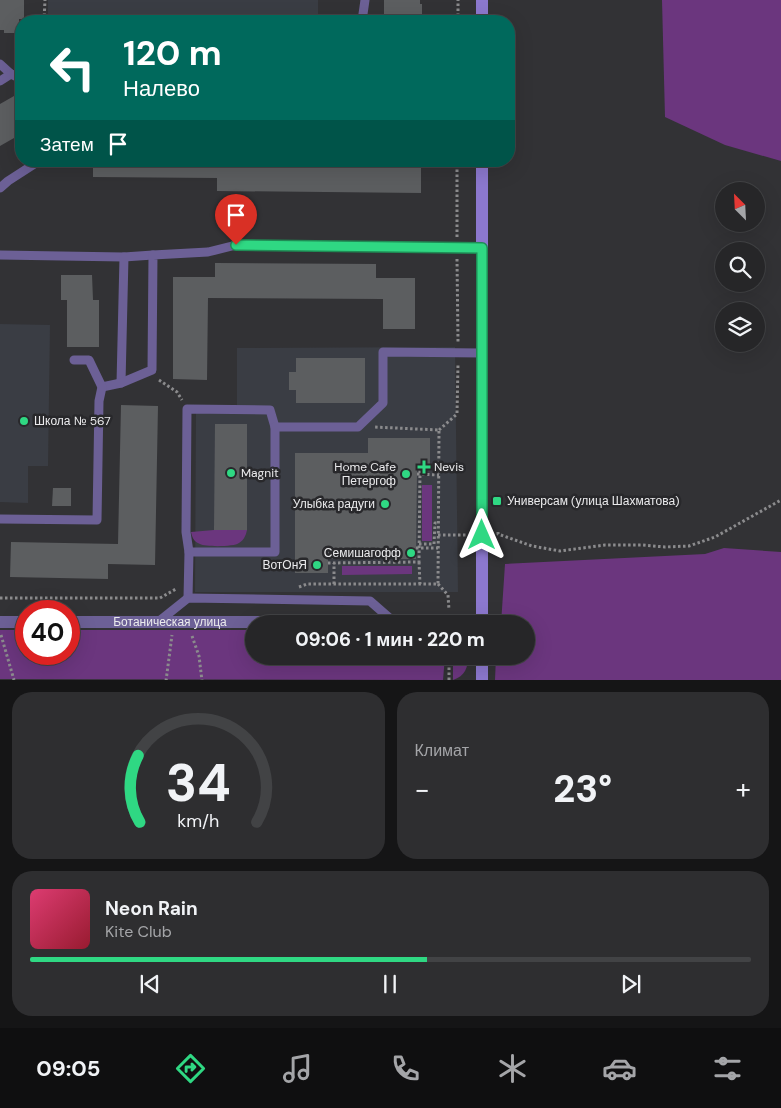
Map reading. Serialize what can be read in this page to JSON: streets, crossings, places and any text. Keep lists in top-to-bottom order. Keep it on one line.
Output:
{"streets":{"street":["Ботаническая улица"]},"places":{"other":["Школа № 567","Magnit","Home Cafe Петергоф","Улыбка радуги","Семишагофф","ВотОнЯ"],"health":["Nevis"],"transit":["Универсам (улица Шахматова)"]},"north":"top left","page":{"turn":["120 m","Налево"],"then":"Затем","limit":"40","trip":"09:06 · 1 мин · 220 m","tile":"Климат","heat":["−","23°","+"],"song":["Neon Rain","Kite Club"],"tabs":"09:05","gauge":["34","km/h"]}}
